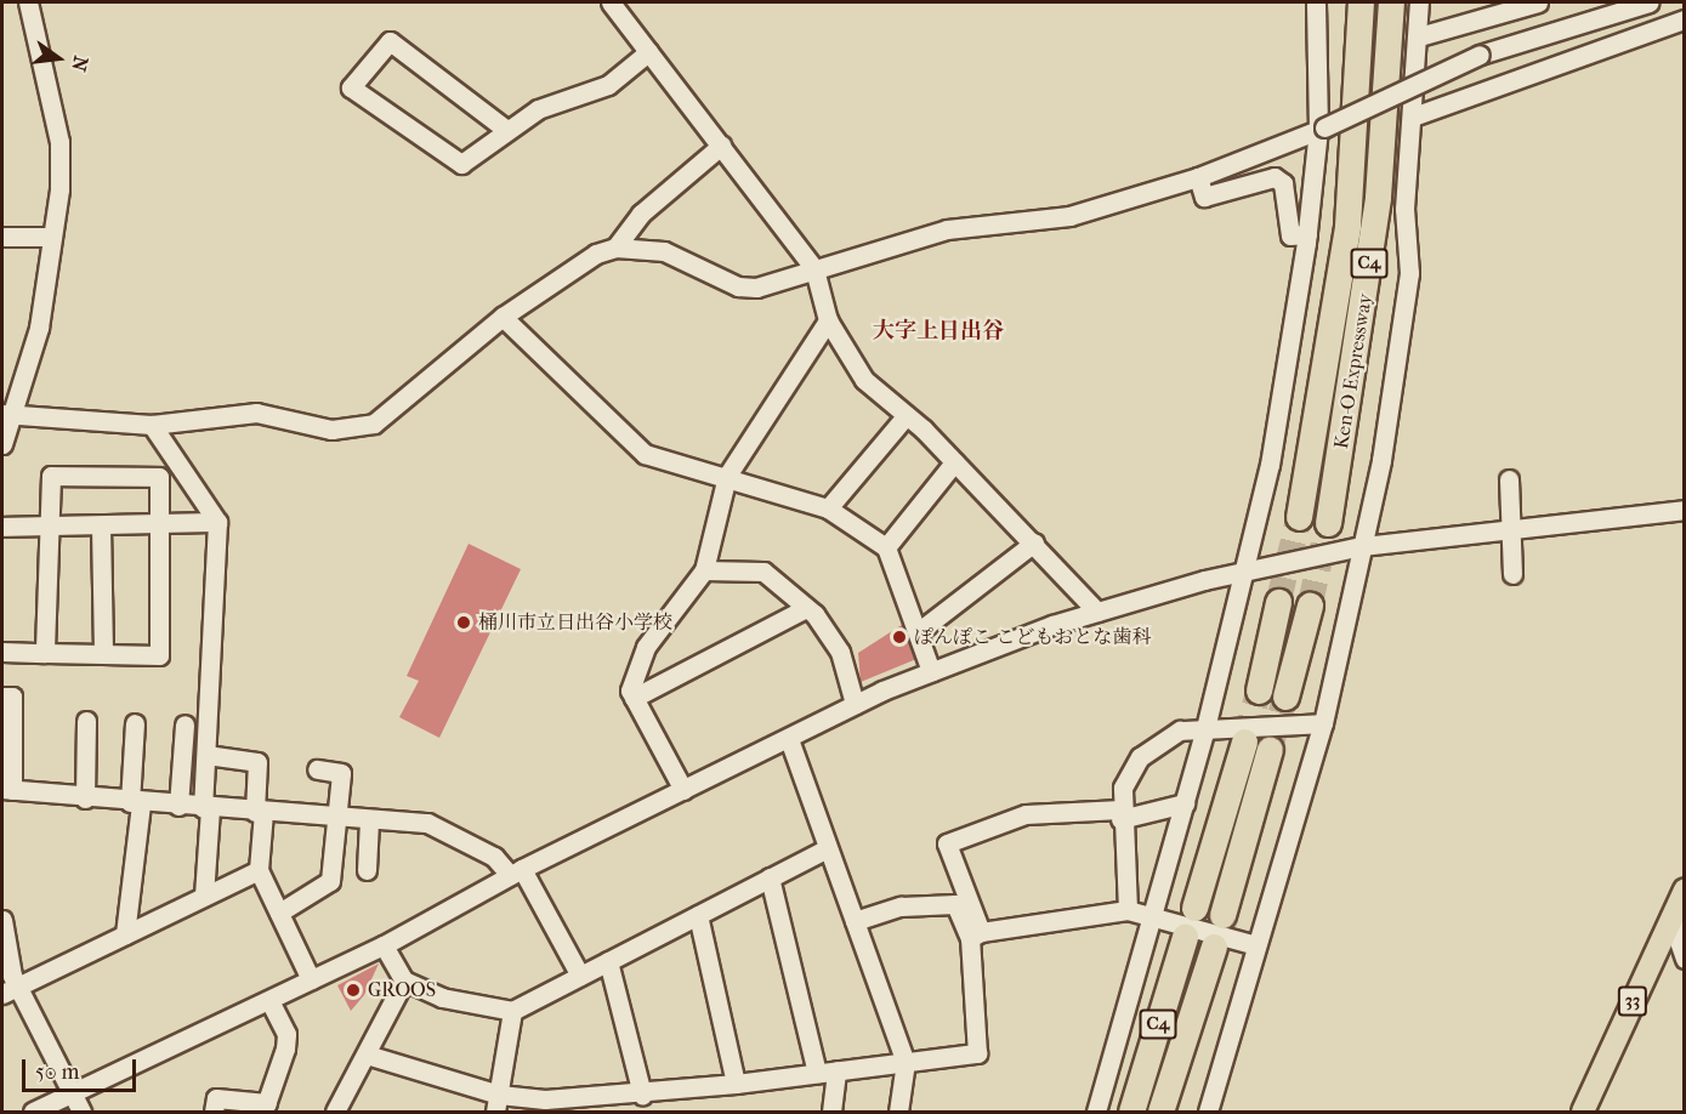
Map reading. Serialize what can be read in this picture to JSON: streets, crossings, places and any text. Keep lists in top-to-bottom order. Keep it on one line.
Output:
{"streets":{"highway":["C4","Ken-O Expressway"],"main road":["33"]},"districts":["大字上日出谷"],"places":["桶川市立日出谷小学校","ぽんぽこ こどもおとな歯科","GROOS"],"scale_bar":"50 m","north":"right"}
